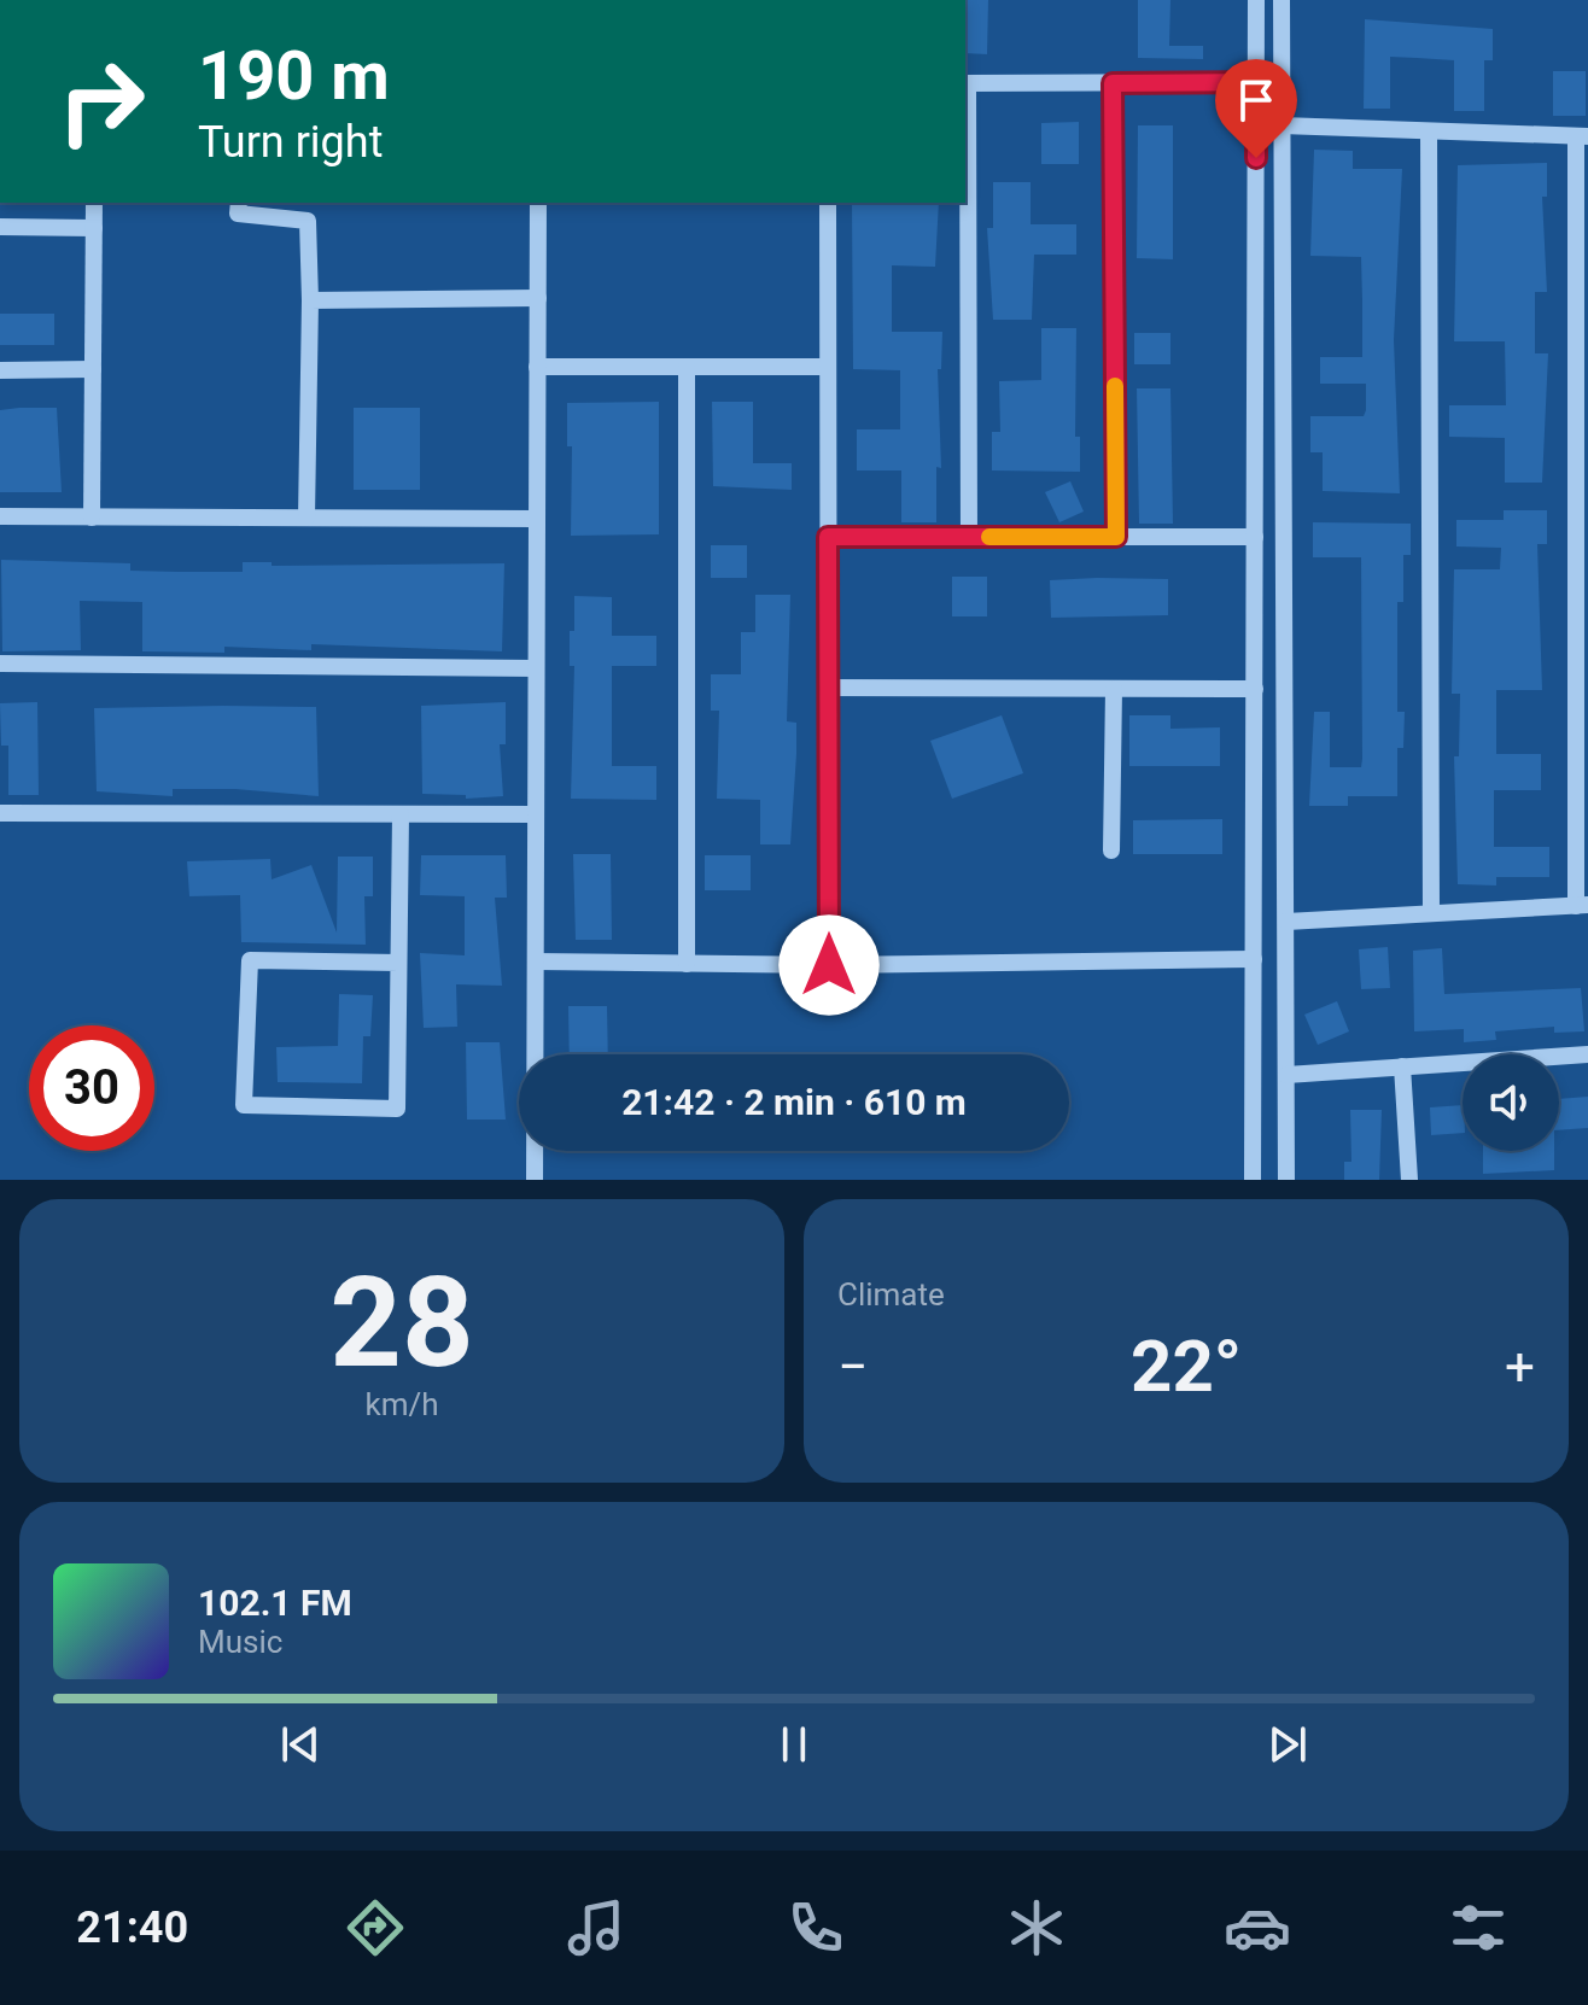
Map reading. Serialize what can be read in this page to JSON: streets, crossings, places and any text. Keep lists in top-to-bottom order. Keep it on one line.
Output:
{"page":{"turn":["190 m","Turn right"],"limit":"30","trip":"21:42 · 2 min · 610 m","tile":[["28","km/h"],"Climate"],"heat":["−","22°","+"],"song":["102.1 FM","Music"],"tabs":"21:40"}}
